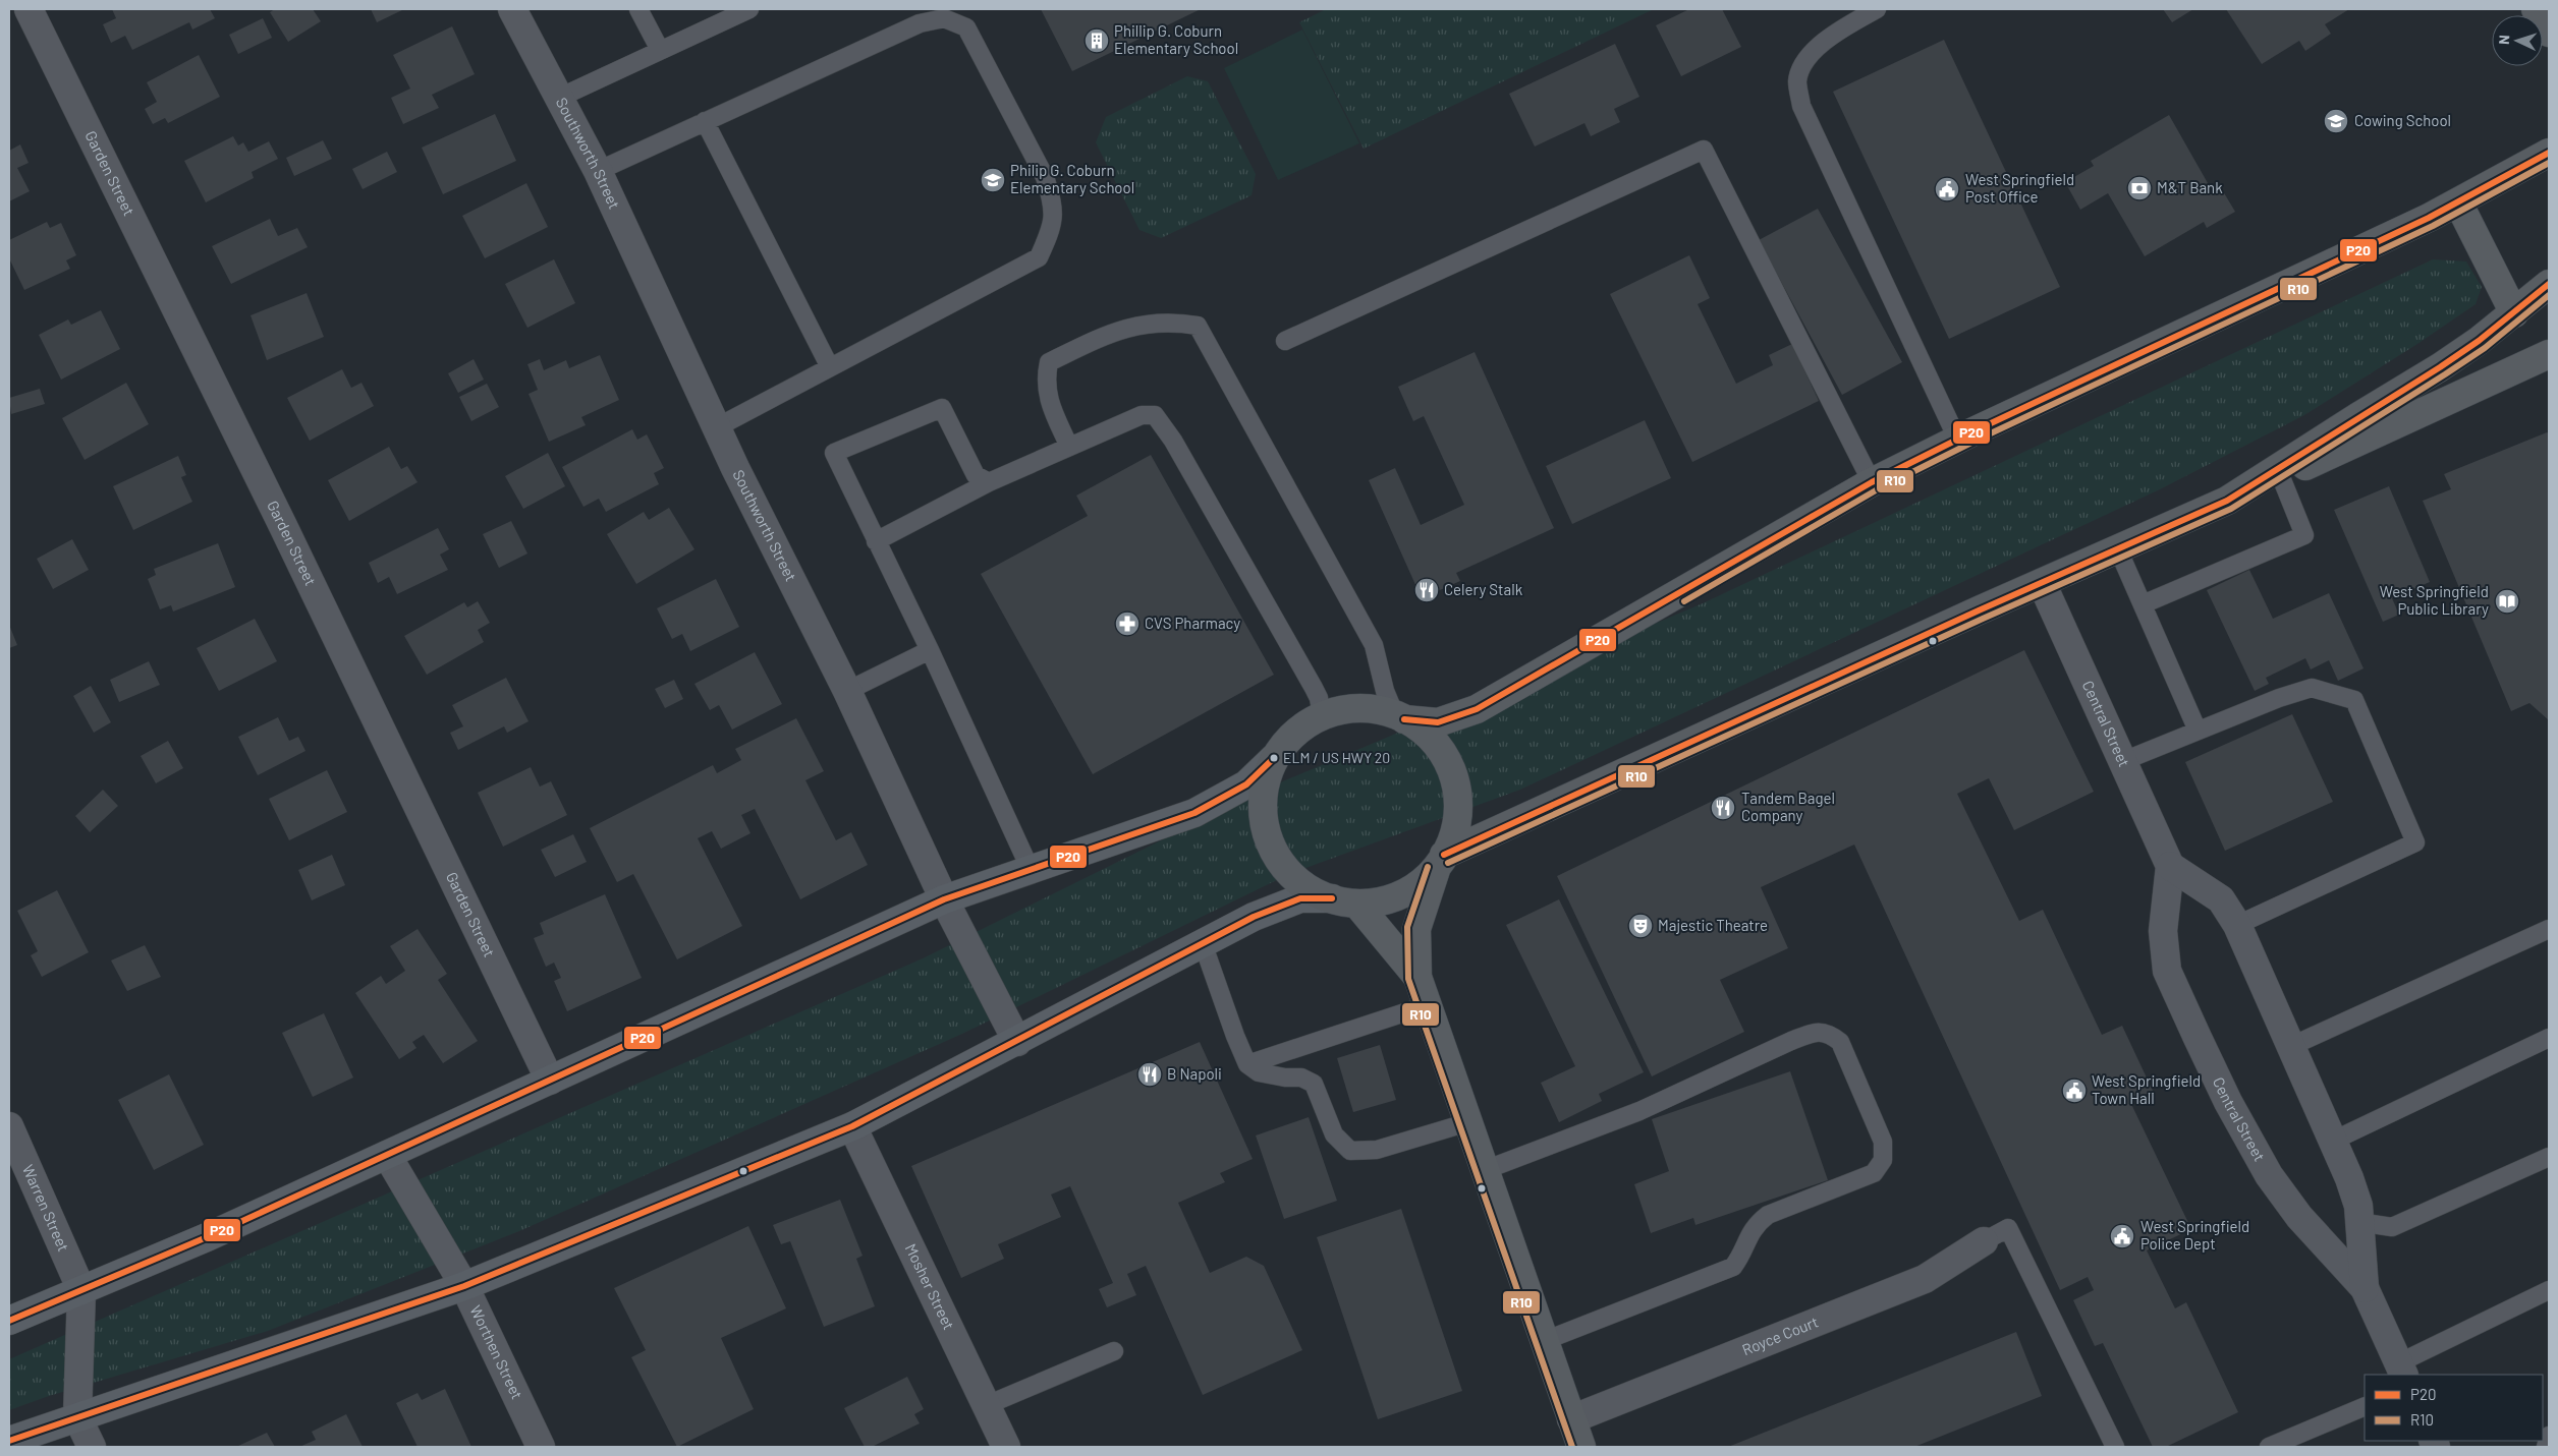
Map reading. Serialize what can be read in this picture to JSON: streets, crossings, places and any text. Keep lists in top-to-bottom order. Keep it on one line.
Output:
{"streets":{"street":["Southworth Street","Garden Street","Central Street","Warren Street","Mosher Street","Royce Court","Worthen Street"]},"places":{"building":["Phillip G. Coburn Elementary School"],"school or university":["Cowing School","Philip G. Coburn Elementary School"],"bank":["M&T Bank"],"public building":["West Springfield Post Office","West Springfield Town Hall","West Springfield Police Dept"],"restaurant":["Celery Stalk","Tandem Bagel Company","B Napoli"],"library":["West Springfield Public Library"],"pharmacy":["CVS Pharmacy"],"other":["ELM / US HWY 20"],"theatre":["Majestic Theatre"]},"lines":["transit line P20","transit line R10"],"legend":["P20","R10"],"north":"left"}
